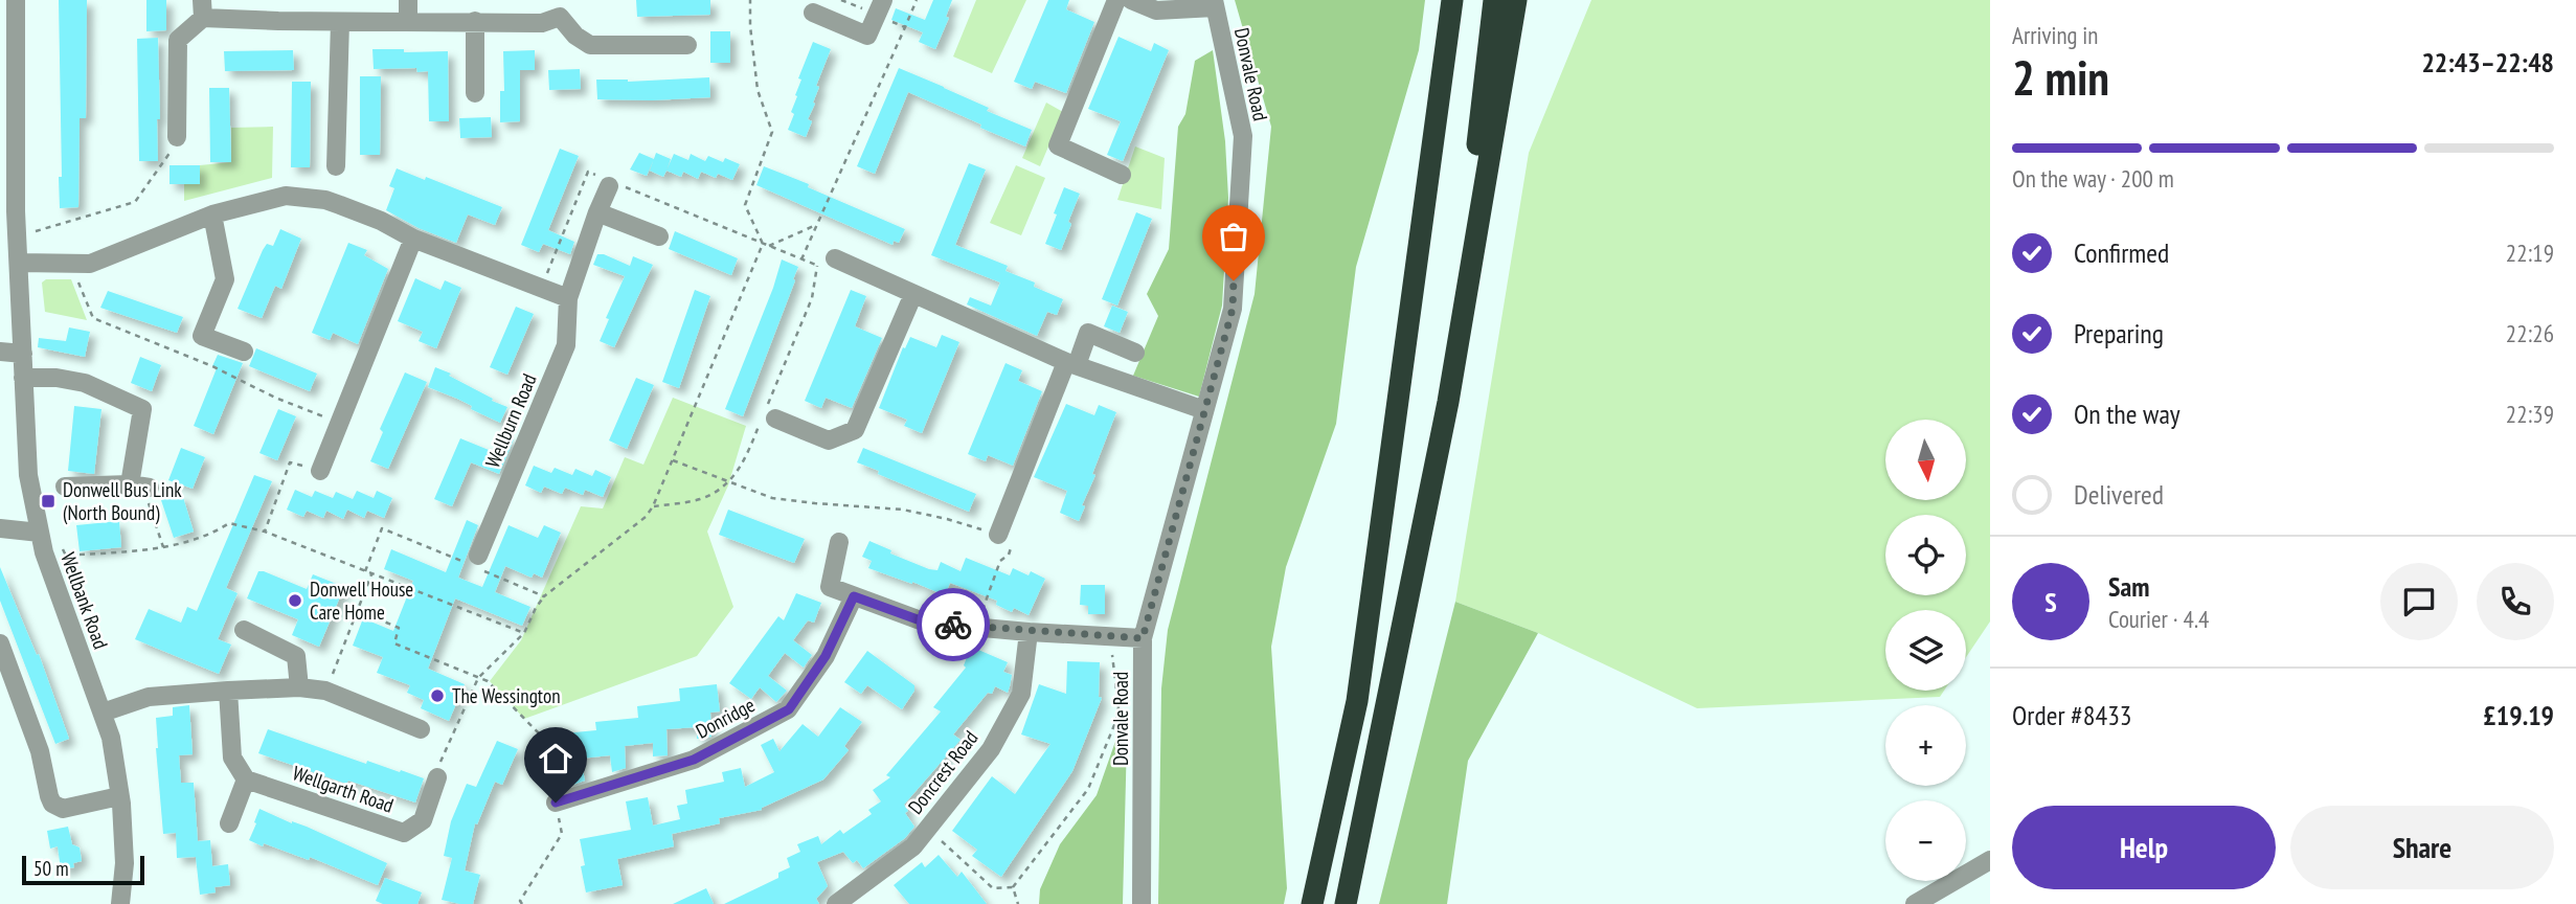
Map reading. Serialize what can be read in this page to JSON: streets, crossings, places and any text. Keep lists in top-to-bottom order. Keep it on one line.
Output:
{"streets":{"street":["Donvale Road","Wellburn Road","Wellbank Road","Donridge","Doncrest Road","Wellgarth Road"]},"places":{"transit":["Donwell Bus Link (North Bound)"],"other":["Donwell House Care Home","The Wessington"]},"scale_bar":"50 m","north":"bottom","page":{"heading":["2 min","Arriving in","22:43–22:48"],"panel":["Sam","Courier · 4.4","Order #8433","£19.19"],"bar":"On the way · 200 m","list":[["Confirmed","22:19"],["Preparing","22:26"],["On the way","22:39"],"Delivered"],"map_buttons":["+","−"],"round":"S","buttons":["Help","Share"],"scale":"50 m"}}
